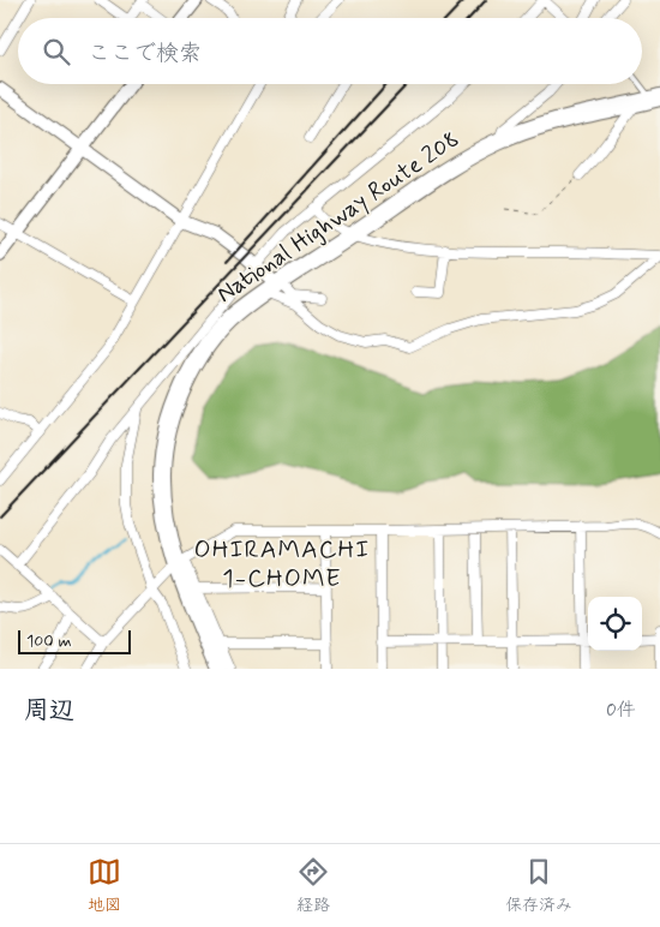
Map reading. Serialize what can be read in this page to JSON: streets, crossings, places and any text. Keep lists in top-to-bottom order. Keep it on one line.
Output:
{"streets":{"highway":["National Highway Route 208"]},"districts":["OHIRAMACHI 1-CHOME"],"scale_bar":"100 m","page":{"search":"ここで検索","scale":"100 m","heading":["周辺","0件"],"nav":["地図","経路","保存済み"]}}
